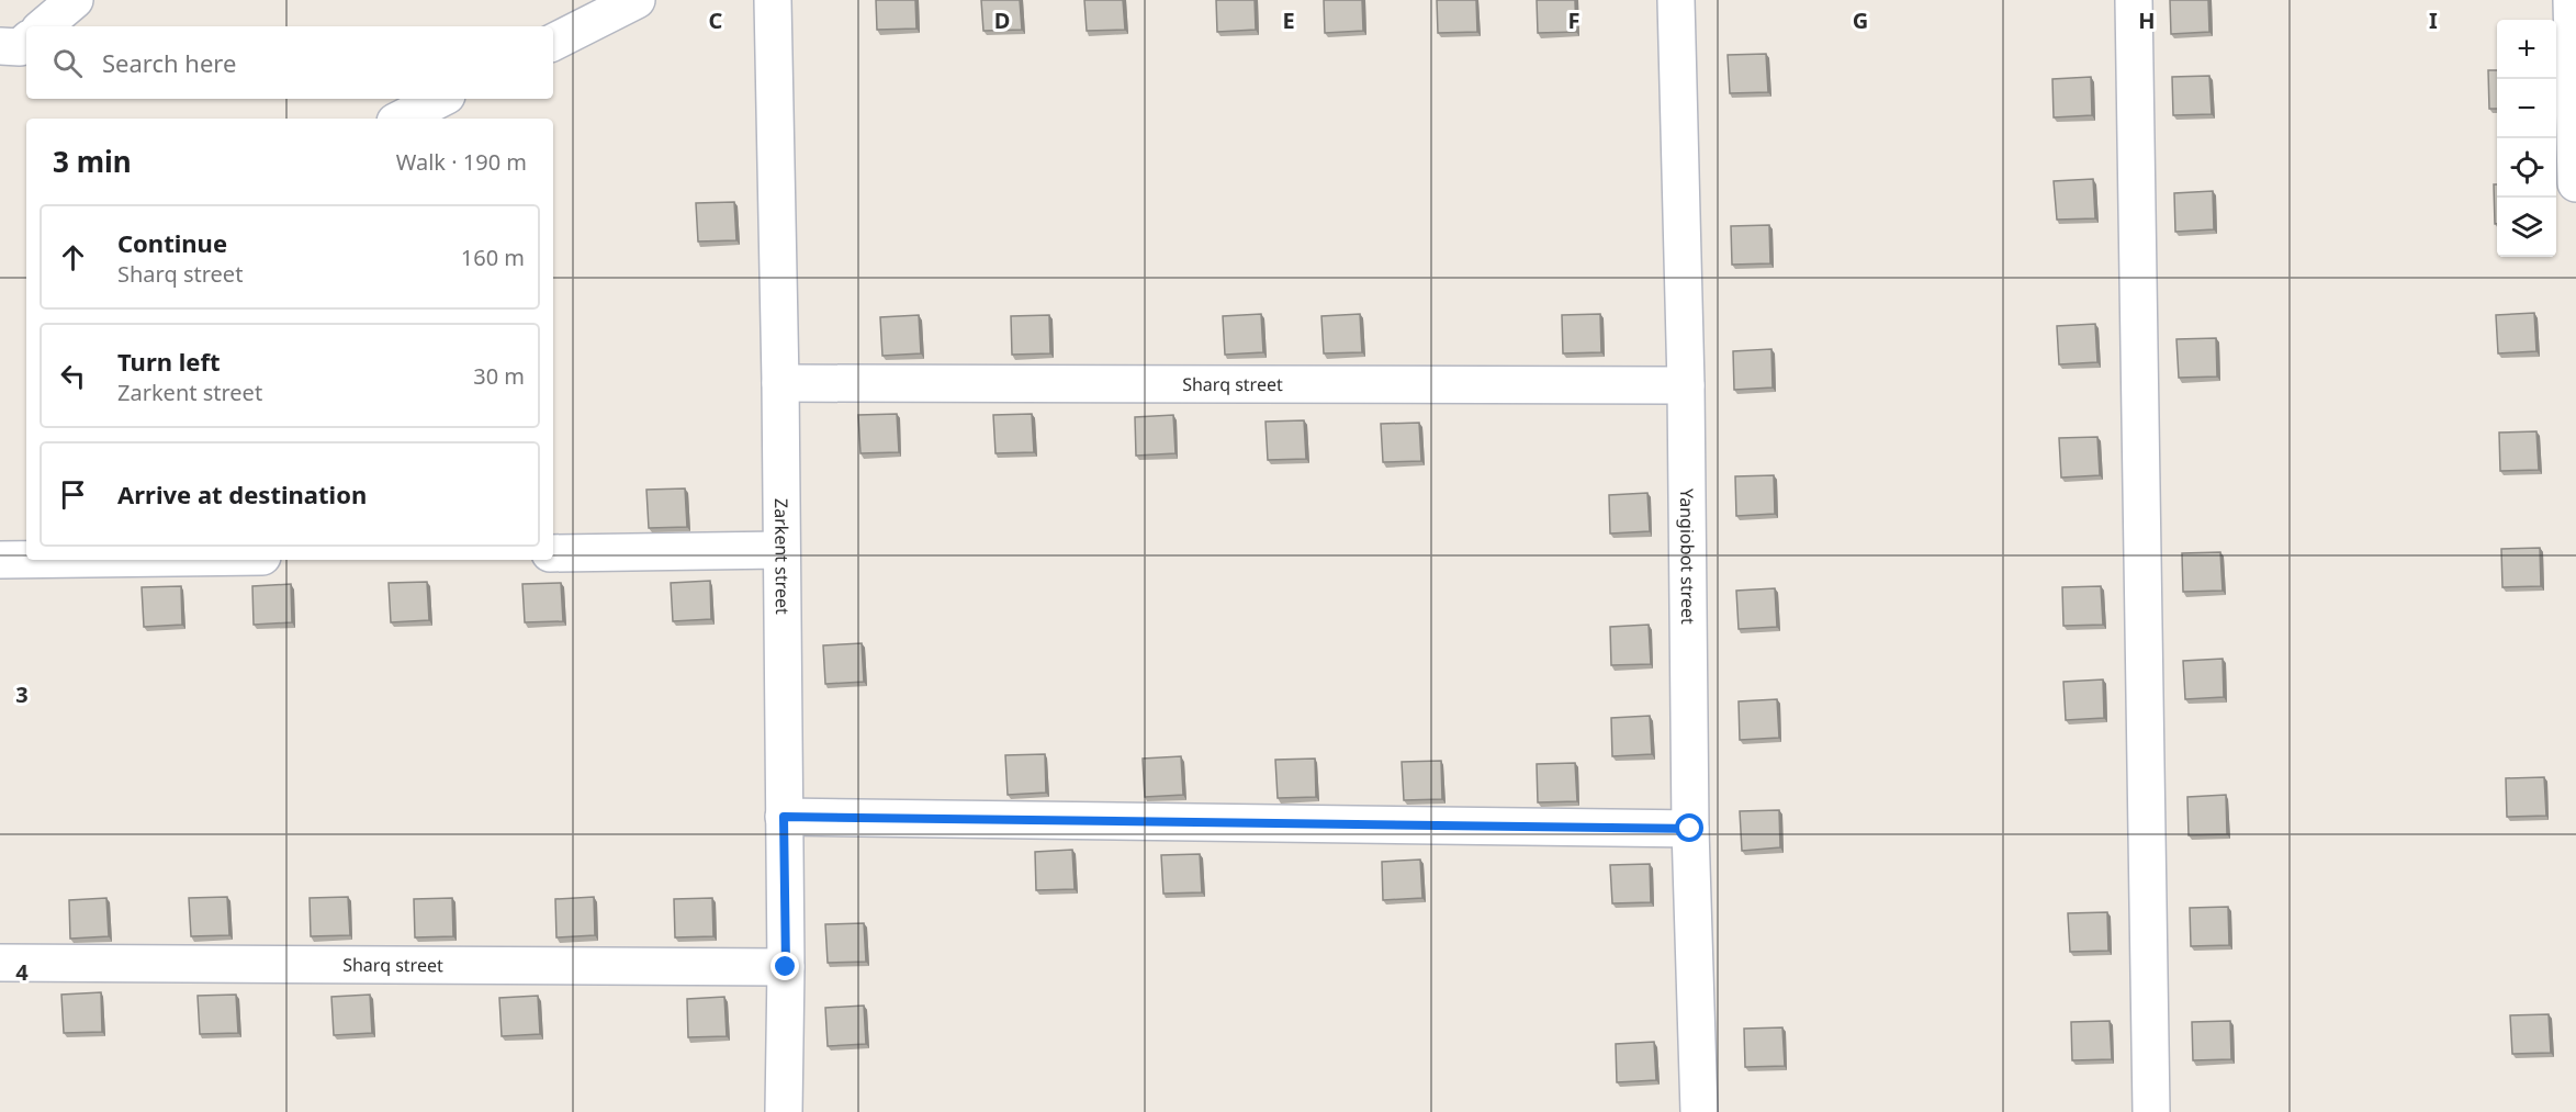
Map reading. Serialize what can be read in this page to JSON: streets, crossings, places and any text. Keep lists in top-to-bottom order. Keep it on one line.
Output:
{"streets":{"street":["Sharq street","Zarkent street","Yangiobot street"]},"crossings":[["Sharq street","Zarkent street"],["Sharq street","Yangiobot street"]],"page":{"map_buttons":["+","−"],"search":"Search here","heading":["3 min","Walk · 190 m"],"list":[["Continue","Sharq street","160 m"],["Turn left","Zarkent street","30 m"],"Arrive at destination"]},"grid":{"columns":["C","D","E","F","G","H","I"],"rows":["3","4"]}}
